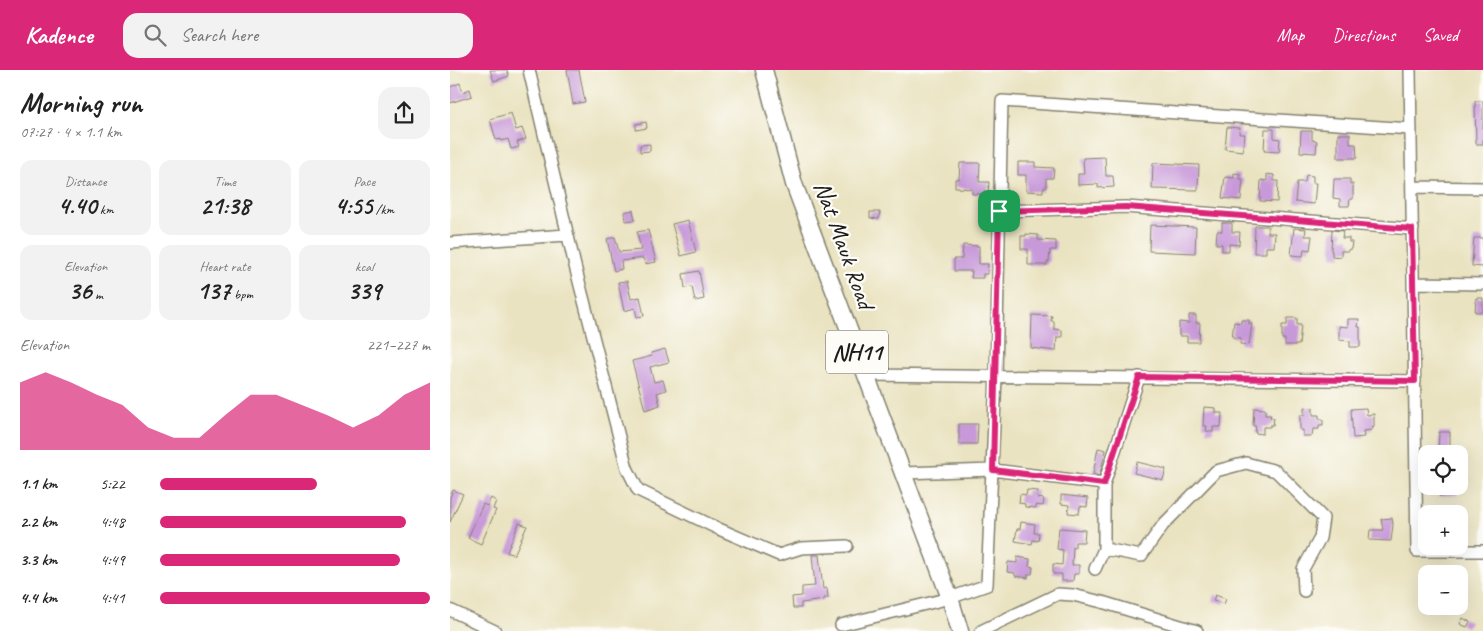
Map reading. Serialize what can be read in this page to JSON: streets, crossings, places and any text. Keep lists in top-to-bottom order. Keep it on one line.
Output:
{"streets":{"highway":["Nat Mauk Road","NH11"]},"page":{"header":"Kadence","search":"Search here","nav":["Map","Directions","Saved"],"heading":["Morning run","07:27 · 4 × 1.1 km"],"stats":[["Distance","4.40 km"],["Time","21:38"],["Pace","4:55 /km"],["Elevation","36 m"],["Heart rate","137 bpm"],["kcal","339"]],"chart":["Elevation","221–227 m"],"map_buttons":["+","−"],"list":[{"name":"1.1 km","note":"5:22"},{"name":"2.2 km","note":"4:48"},{"name":"3.3 km","note":"4:49"},{"name":"4.4 km","note":"4:41"}]}}
